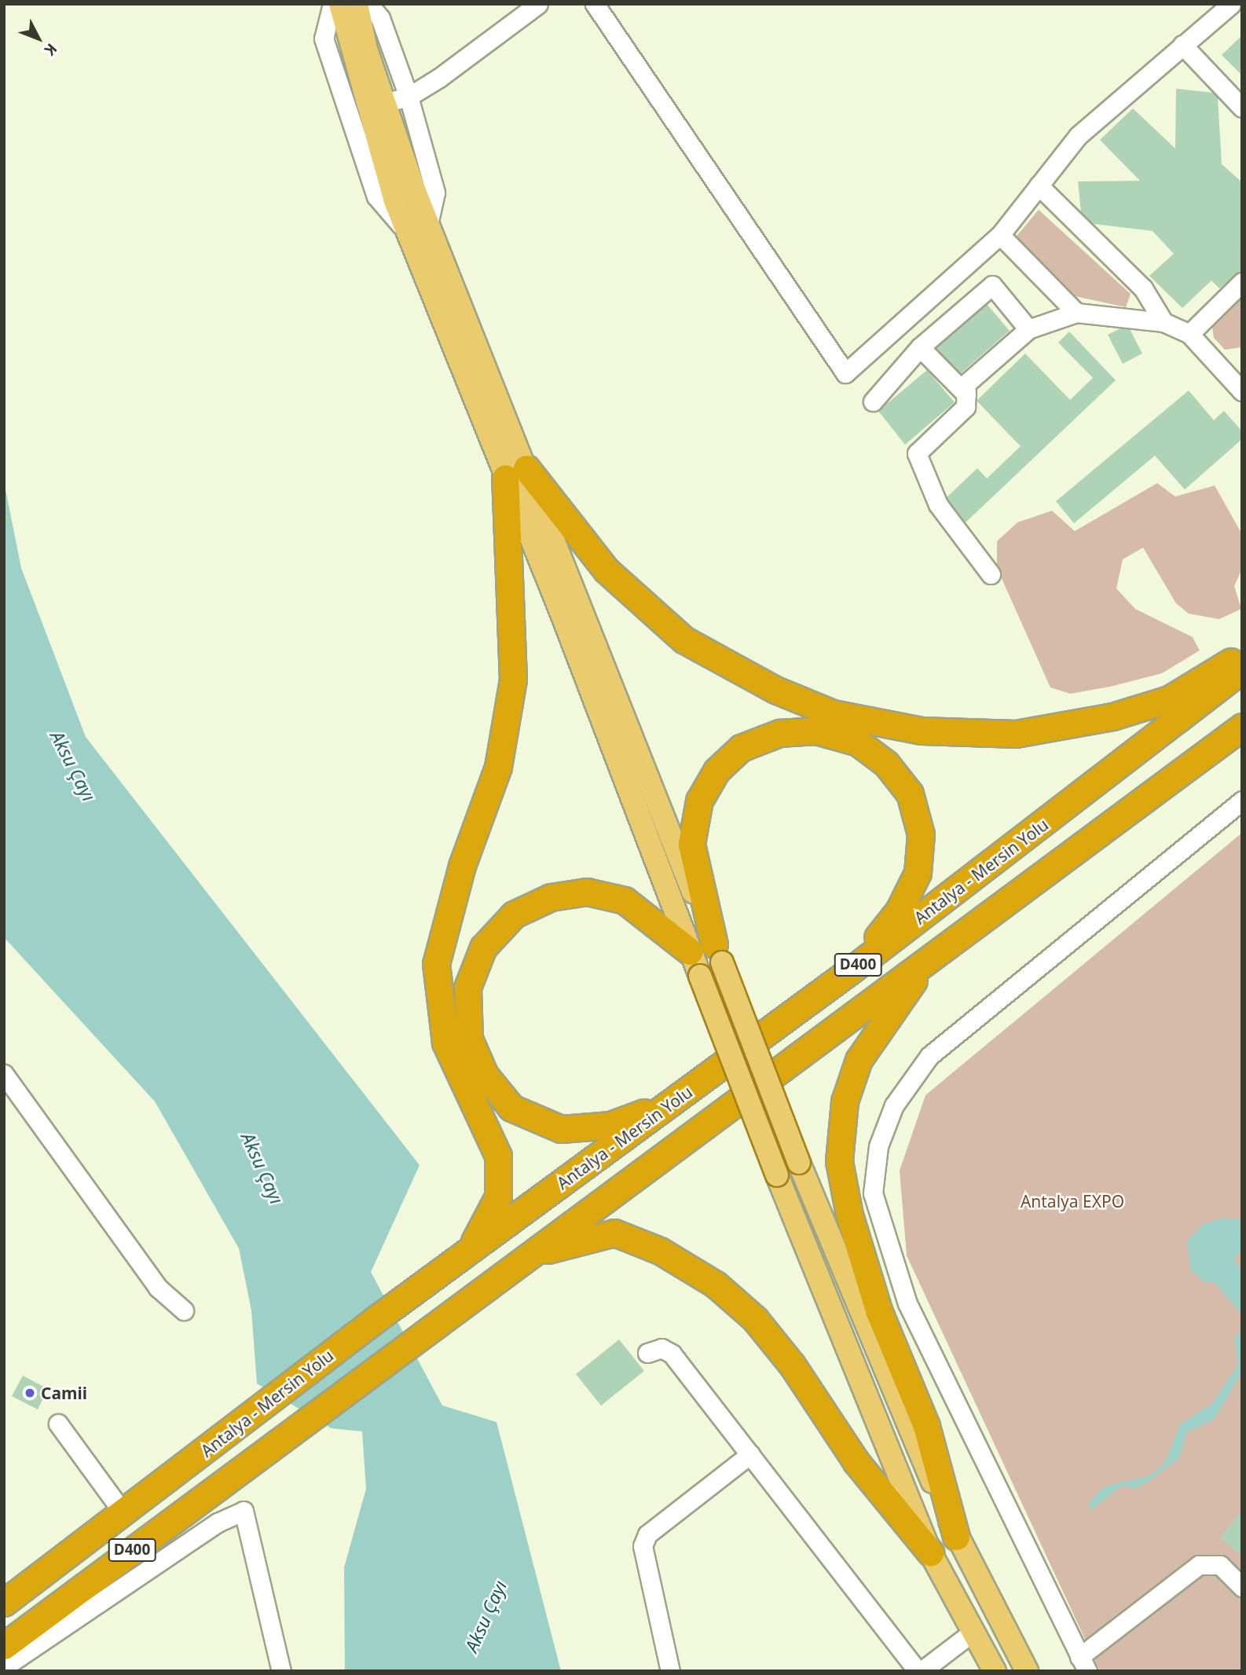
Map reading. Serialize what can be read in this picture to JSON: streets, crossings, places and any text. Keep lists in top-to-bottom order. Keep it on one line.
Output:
{"streets":{"highway":["Antalya - Mersin Yolu","D400"]},"water":["Aksu Çayı"],"parks":["Antalya EXPO"],"places":["Camii"],"north":"bottom right"}
